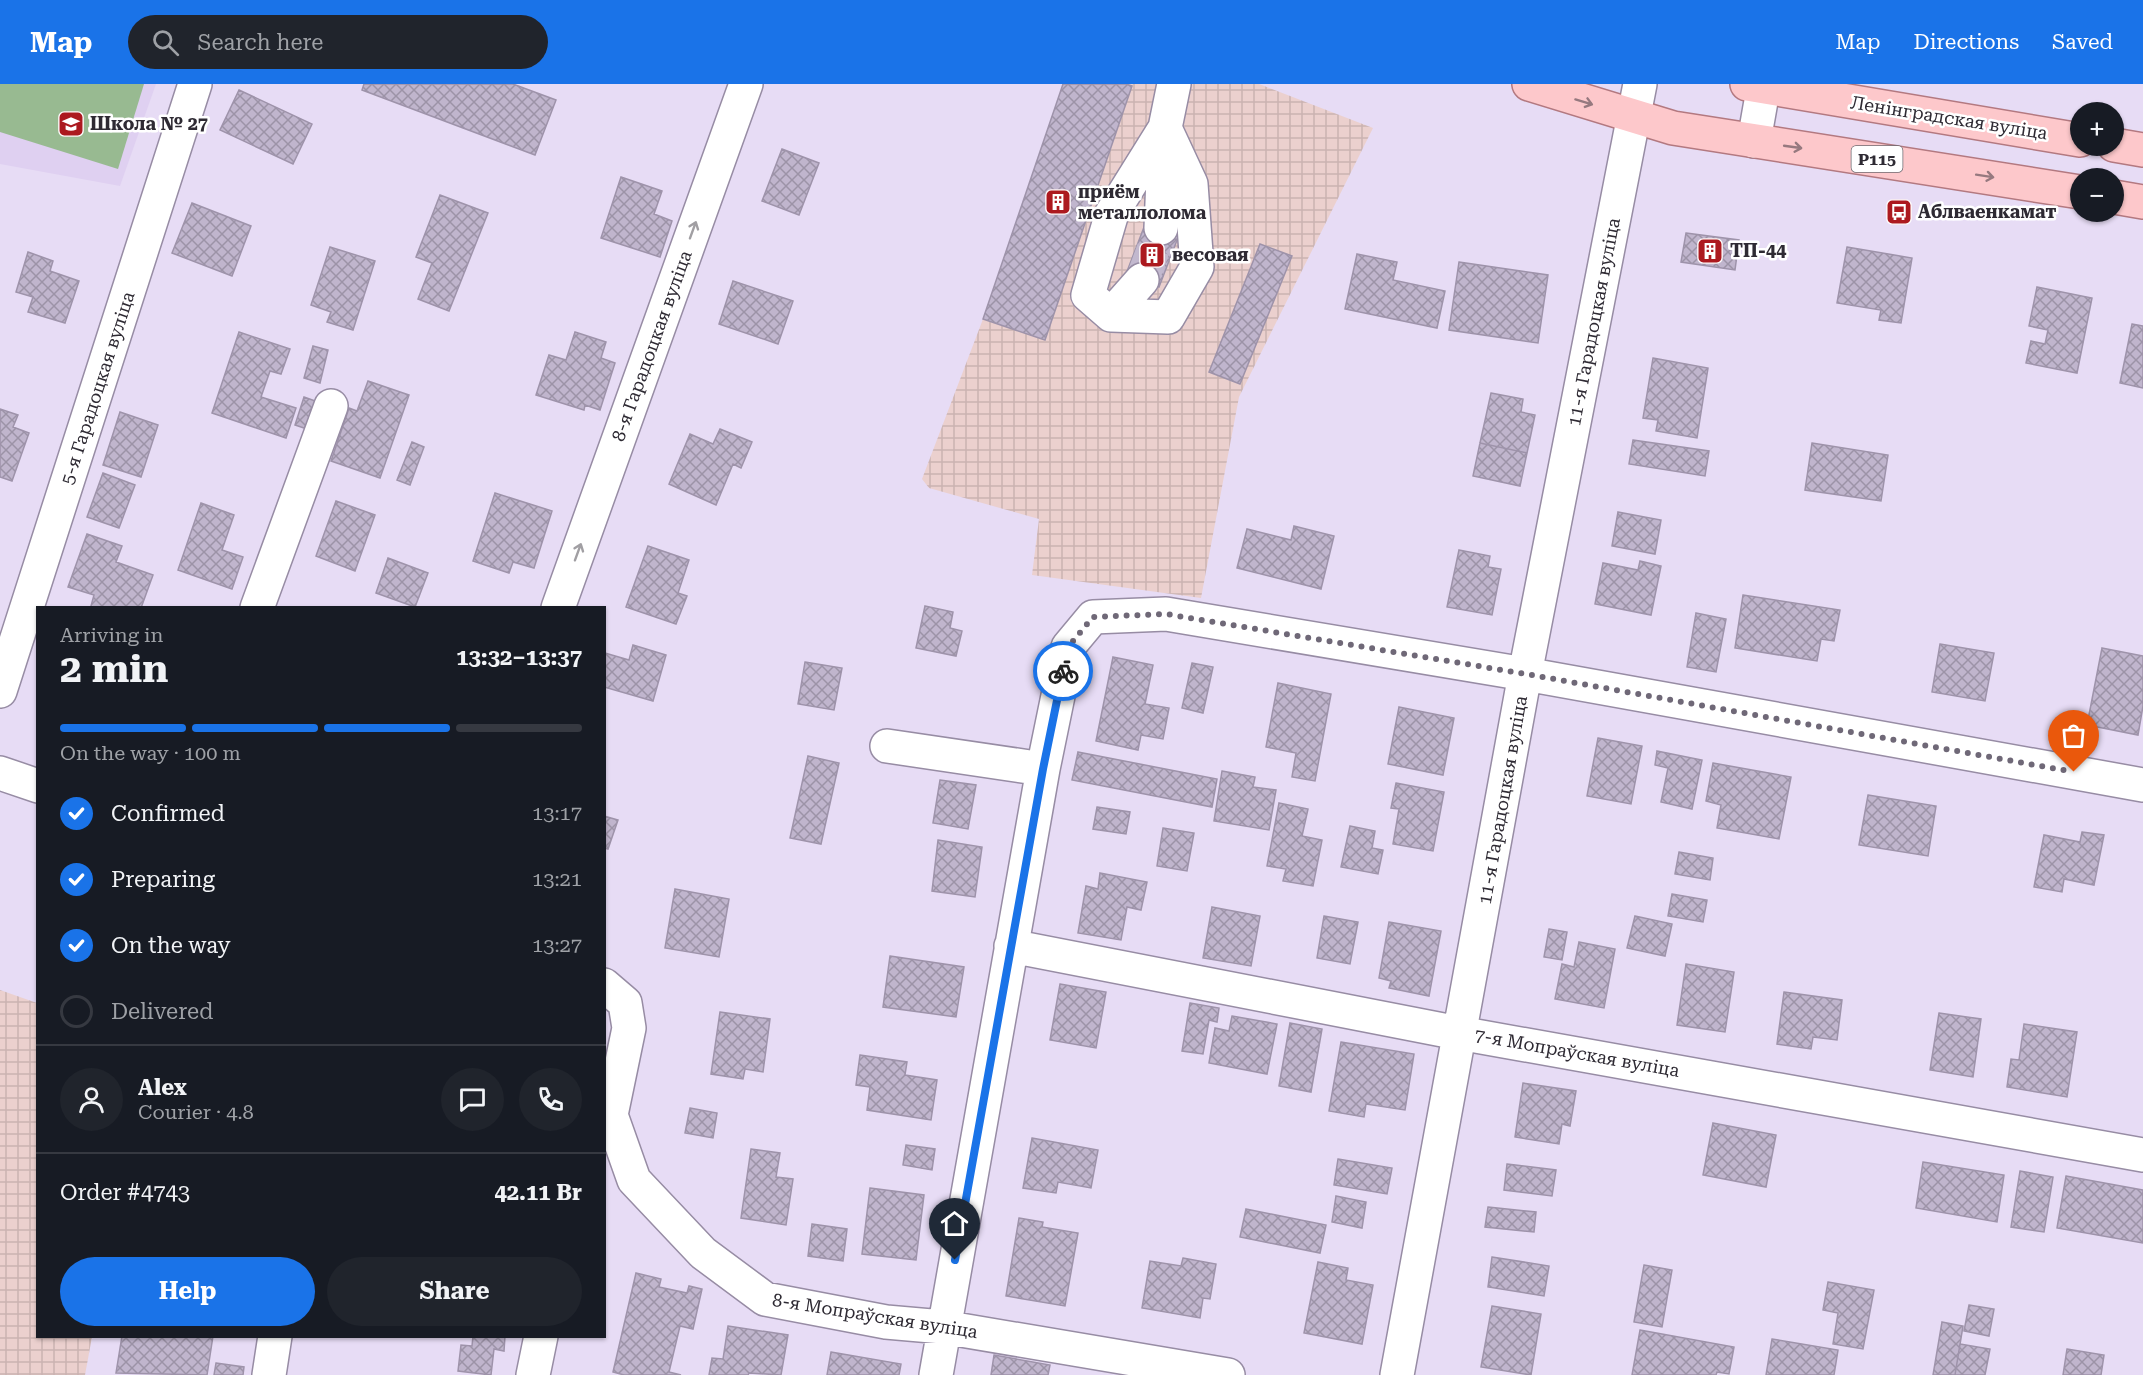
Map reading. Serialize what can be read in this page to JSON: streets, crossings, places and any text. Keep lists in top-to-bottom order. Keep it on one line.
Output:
{"streets":{"main road":["Ленінградская вуліца","Р115"],"street":["11-я Гарадоцкая вуліца","8-я Гарадоцкая вуліца","5-я Гарадоцкая вуліца","7-я Мопраўская вуліца","8-я Мопраўская вуліца"]},"crossings":[["Р115","11-я Гарадоцкая вуліца"],["11-я Гарадоцкая вуліца","7-я Мопраўская вуліца"]],"one_way":["8-я Гарадоцкая вуліца"],"places":{"school or university":["Школа № 27"],"building":["приём металлолома","ТП-44","весовая"],"bus stop":["Аблваенкамат"]},"page":{"header":"Map","search":"Search here","nav":["Map","Directions","Saved"],"map_buttons":["+","−"],"heading":["2 min","Arriving in","13:32–13:37"],"panel":["Alex","Courier · 4.8","Order #4743","42.11 Br"],"bar":"On the way · 100 m","list":[["Confirmed","13:17"],["Preparing","13:21"],["On the way","13:27"],"Delivered"],"buttons":["Help","Share"]}}
